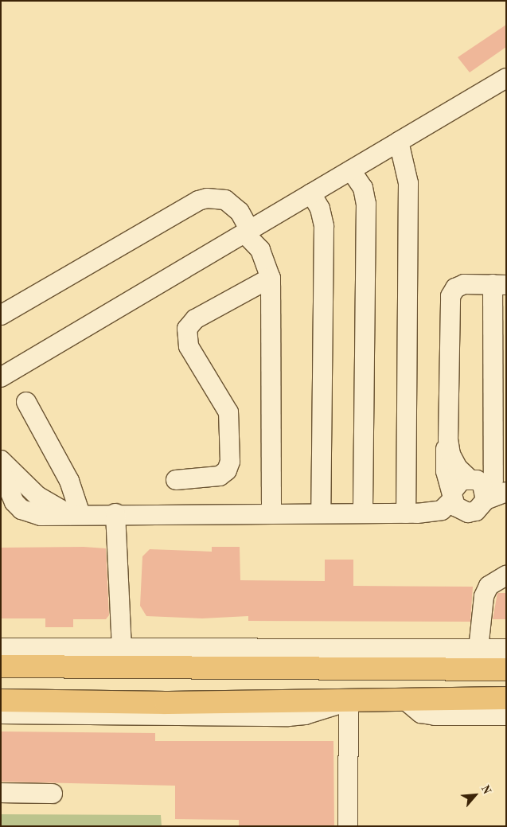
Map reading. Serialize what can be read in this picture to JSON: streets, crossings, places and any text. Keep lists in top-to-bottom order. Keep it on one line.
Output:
{"north":"top right"}
